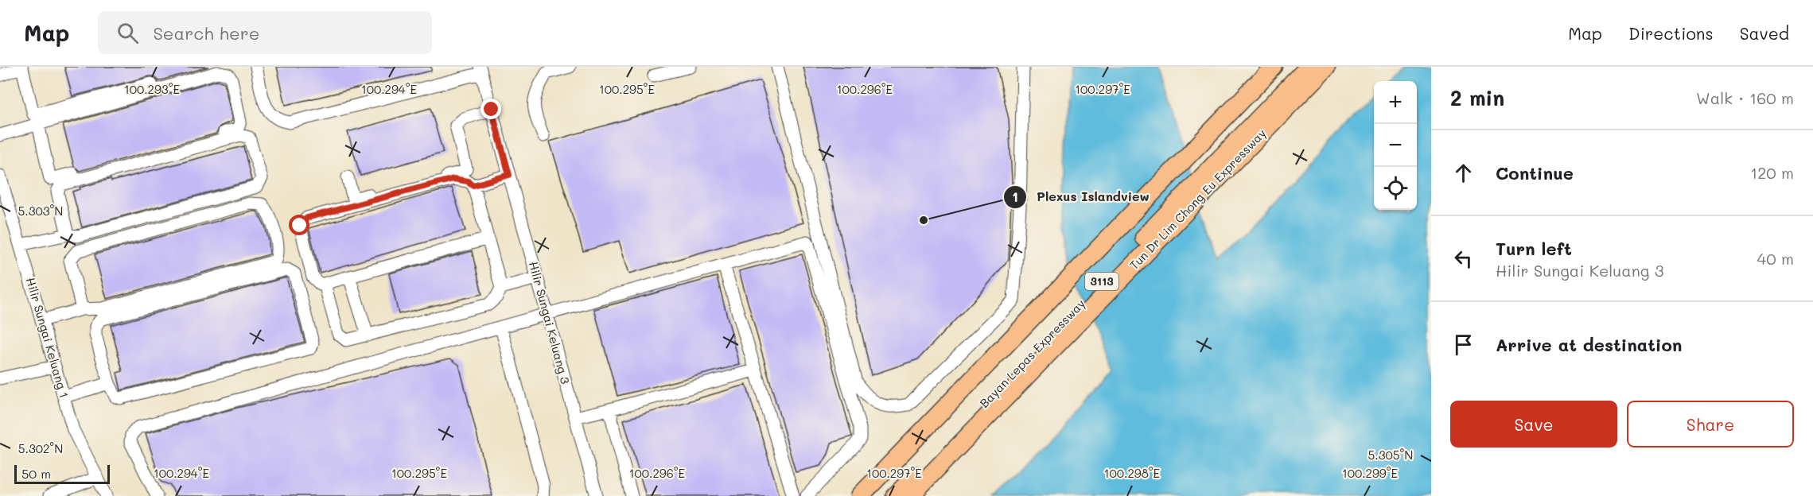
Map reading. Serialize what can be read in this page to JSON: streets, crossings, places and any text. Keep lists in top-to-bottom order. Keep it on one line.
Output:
{"streets":{"highway":["Tun Dr Lim Chong Eu Expressway","3113","Bayan Lepas Expressway"],"street":["Hilir Sungai Keluang 3","Hilir Sungai Keluang 1"]},"places":["Plexus Islandview"],"scale_bar":"50 m","page":{"header":"Map","search":"Search here","nav":["Map","Directions","Saved"],"heading":["2 min","Walk · 160 m"],"map_buttons":["+","−"],"list":[["Continue","120 m"],["Turn left","Hilir Sungai Keluang 3","40 m"],"Arrive at destination"],"buttons":["Save","Share"],"scale":"50 m"},"coordinates":["100.293°E","100.294°E","100.295°E","100.296°E","100.297°E","5.303°N","5.302°N","5.305°N","100.298°E","100.299°E"]}
